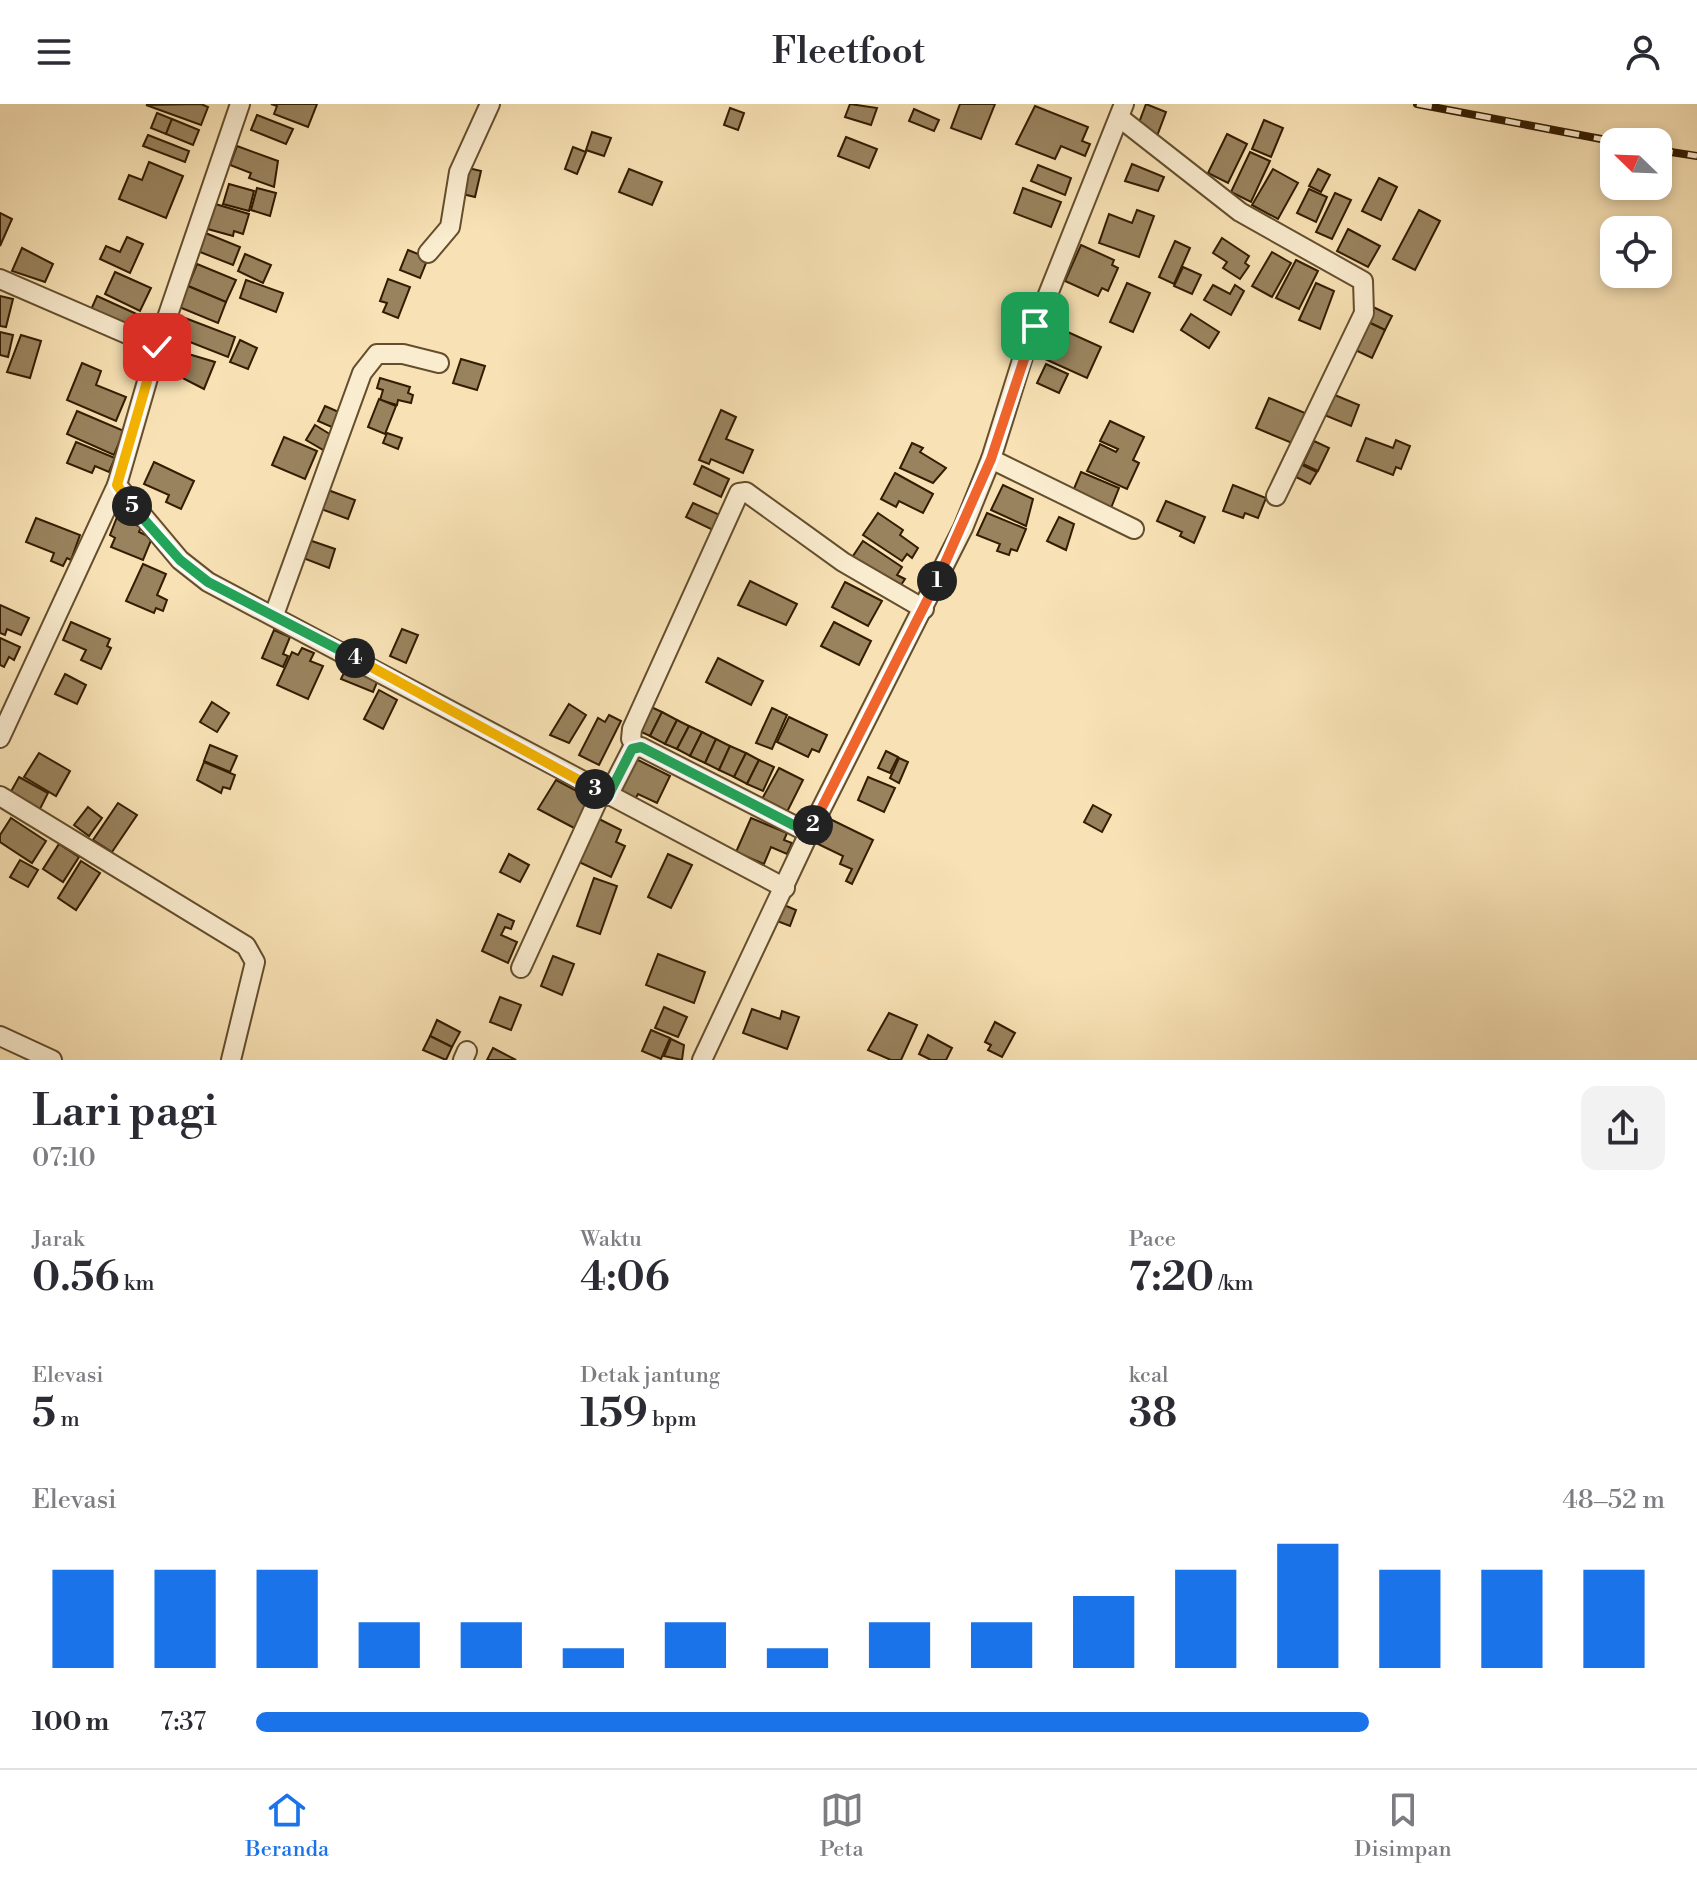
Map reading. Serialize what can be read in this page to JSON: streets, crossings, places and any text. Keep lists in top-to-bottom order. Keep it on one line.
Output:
{"north":"top left","page":{"header":"Fleetfoot","pins":["5","1","4","3","2"],"heading":["Lari pagi","07:10"],"stats":[["Jarak","0.56 km"],["Waktu","4:06"],["Pace","7:20 /km"],["Elevasi","5 m"],["Detak jantung","159 bpm"],["kcal","38"]],"chart":["Elevasi","48–52 m"],"list":[{"name":"100 m","note":"7:37"}],"tabs":["Beranda","Peta","Disimpan"]}}
